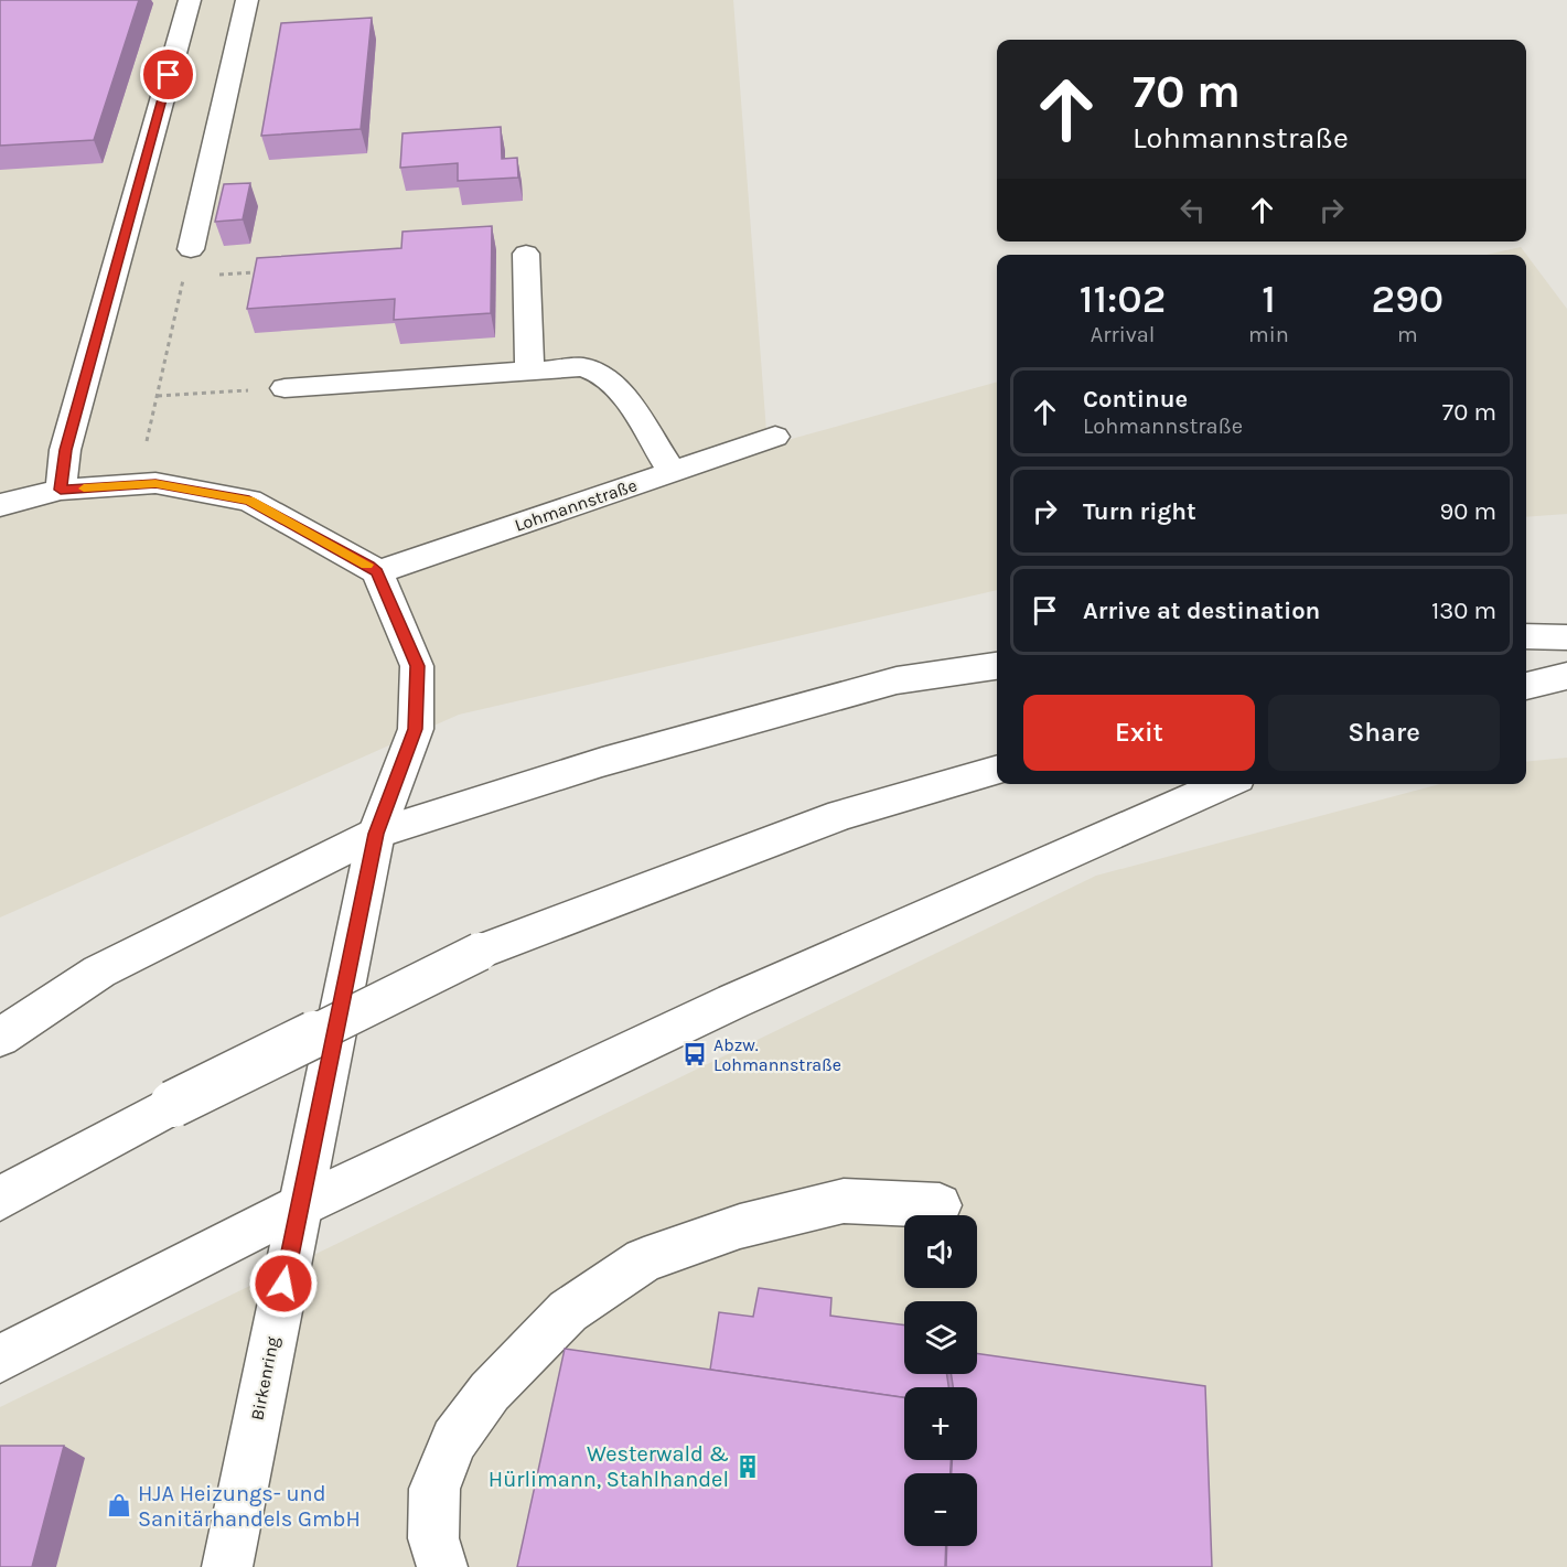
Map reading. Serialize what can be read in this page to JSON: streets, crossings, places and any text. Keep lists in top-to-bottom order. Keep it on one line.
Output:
{"streets":{"main road":["Lohmannstraße","Birkenring"]},"crossings":[["Lohmannstraße","Birkenring"]],"places":{"bus stop":["Abzw. Lohmannstraße"],"building":["Westerwald & Hürlimann, Stahlhandel"],"shop":["HJA Heizungs- und Sanitärhandels GmbH"]},"page":{"turn":["70 m","Lohmannstraße"],"eta":["11:02","Arrival","1","min","290","m"],"list":[{"name":"Continue","note":"Lohmannstraße","value":"70 m"},{"name":"Turn right","value":"90 m"},{"name":"Arrive at destination","value":"130 m"}],"buttons":["Exit","Share"],"map_buttons":["+","−"]}}
